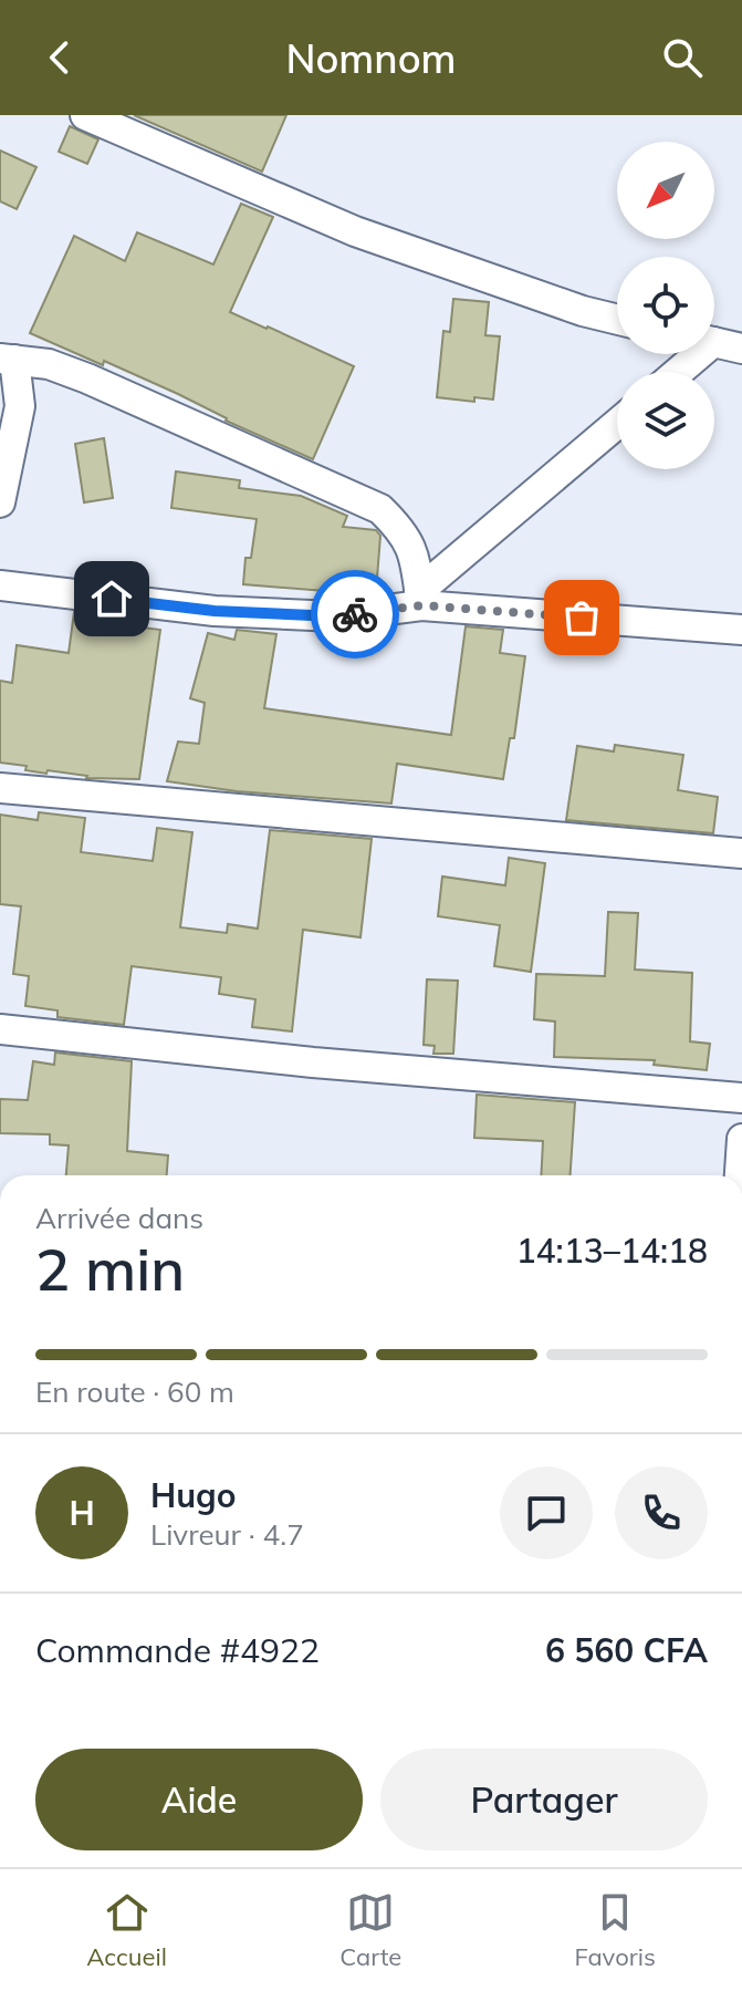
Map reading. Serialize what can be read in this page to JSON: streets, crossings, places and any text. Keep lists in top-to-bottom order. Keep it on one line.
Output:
{"north":"bottom left","page":{"header":"Nomnom","heading":["2 min","Arrivée dans","14:13–14:18"],"panel":["Hugo","Livreur · 4.7","Commande #4922","6 560 CFA"],"bar":"En route · 60 m","round":"H","buttons":["Aide","Partager"],"tabs":["Accueil","Carte","Favoris"]}}
